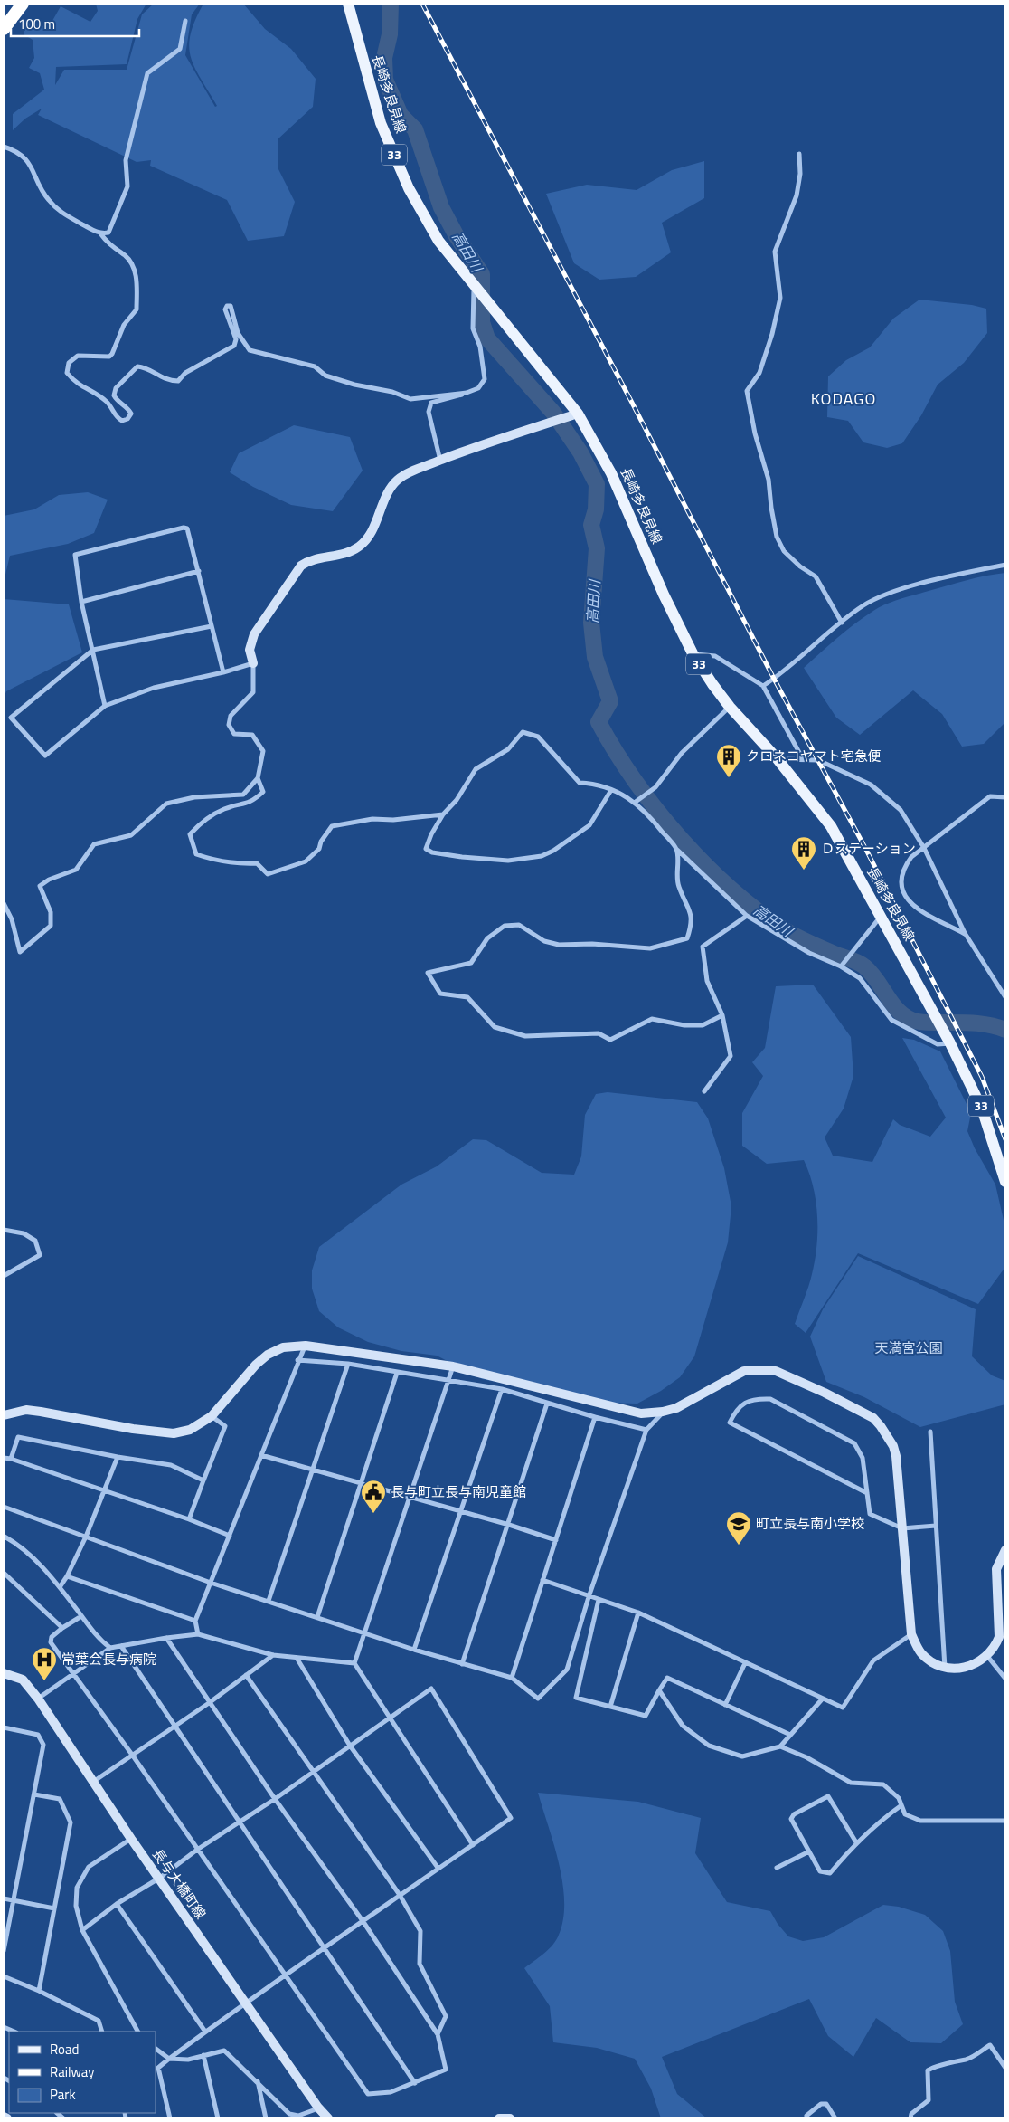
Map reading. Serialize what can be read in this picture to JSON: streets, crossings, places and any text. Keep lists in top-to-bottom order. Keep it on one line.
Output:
{"streets":{"main road":["長崎多良見線","33"],"street":["長与大橋町線"]},"crossings":[["長崎多良見線","33"]],"districts":["KODAGO"],"water":["高田川"],"parks":["天満宮公園"],"places":{"building":["クロネコヤマト宅急便","Ｄステーション"],"public building":["長与町立長与南児童館"],"school or university":["町立長与南小学校"],"hospital":["常葉会長与病院"]},"legend":["Road","Railway","Park"],"scale_bar":"100 m"}
